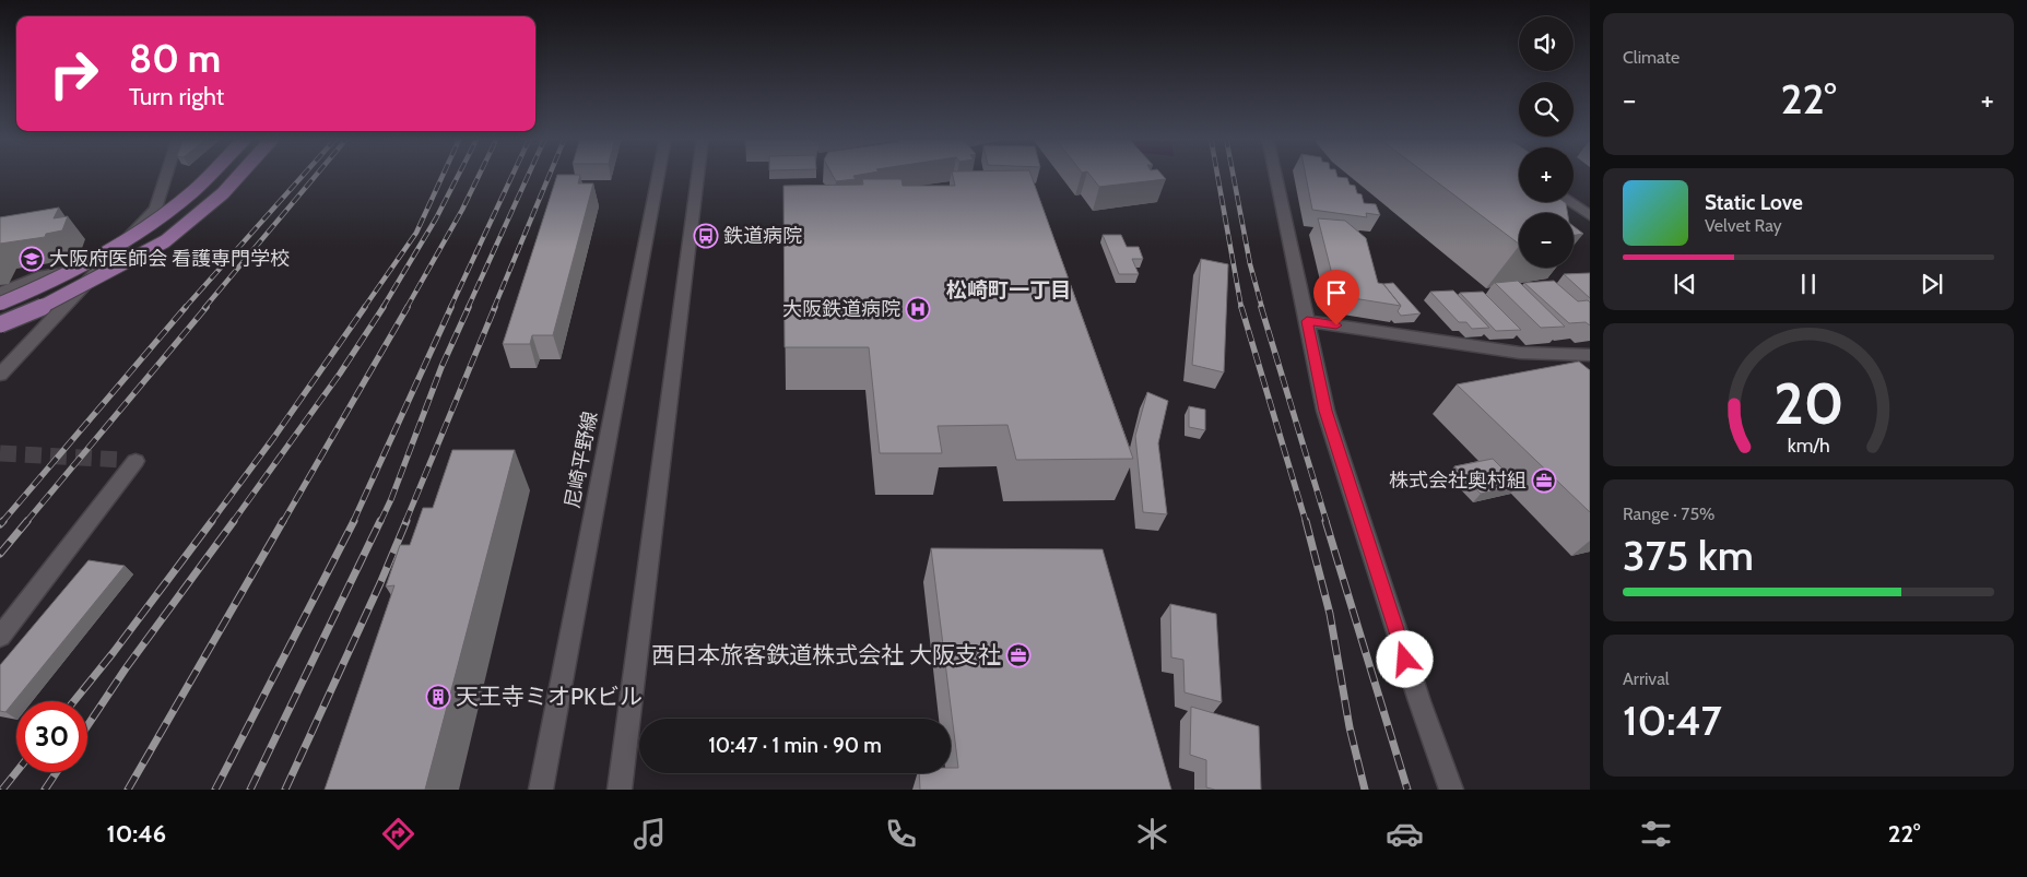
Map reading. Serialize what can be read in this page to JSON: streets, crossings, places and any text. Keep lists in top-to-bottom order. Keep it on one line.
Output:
{"streets":{"street":["尼崎平野線"]},"districts":["松崎町一丁目"],"places":{"bus stop":["鉄道病院"],"school or university":["大阪府医師会 看護専門学校"],"hospital":["大阪鉄道病院"],"office":["株式会社奥村組","西日本旅客鉄道株式会社 大阪支社"],"building":["天王寺ミオPKビル"]},"page":{"tile":["Climate",["Range · 75%","375 km"],["Arrival","10:47"]],"map_buttons":["+","−"],"turn":["80 m","Turn right"],"heat":["−","22°","+"],"song":["Static Love","Velvet Ray"],"limit":"30","trip":"10:47 · 1 min · 90 m","tabs":["10:46","22°"],"gauge":["20","km/h"]}}
